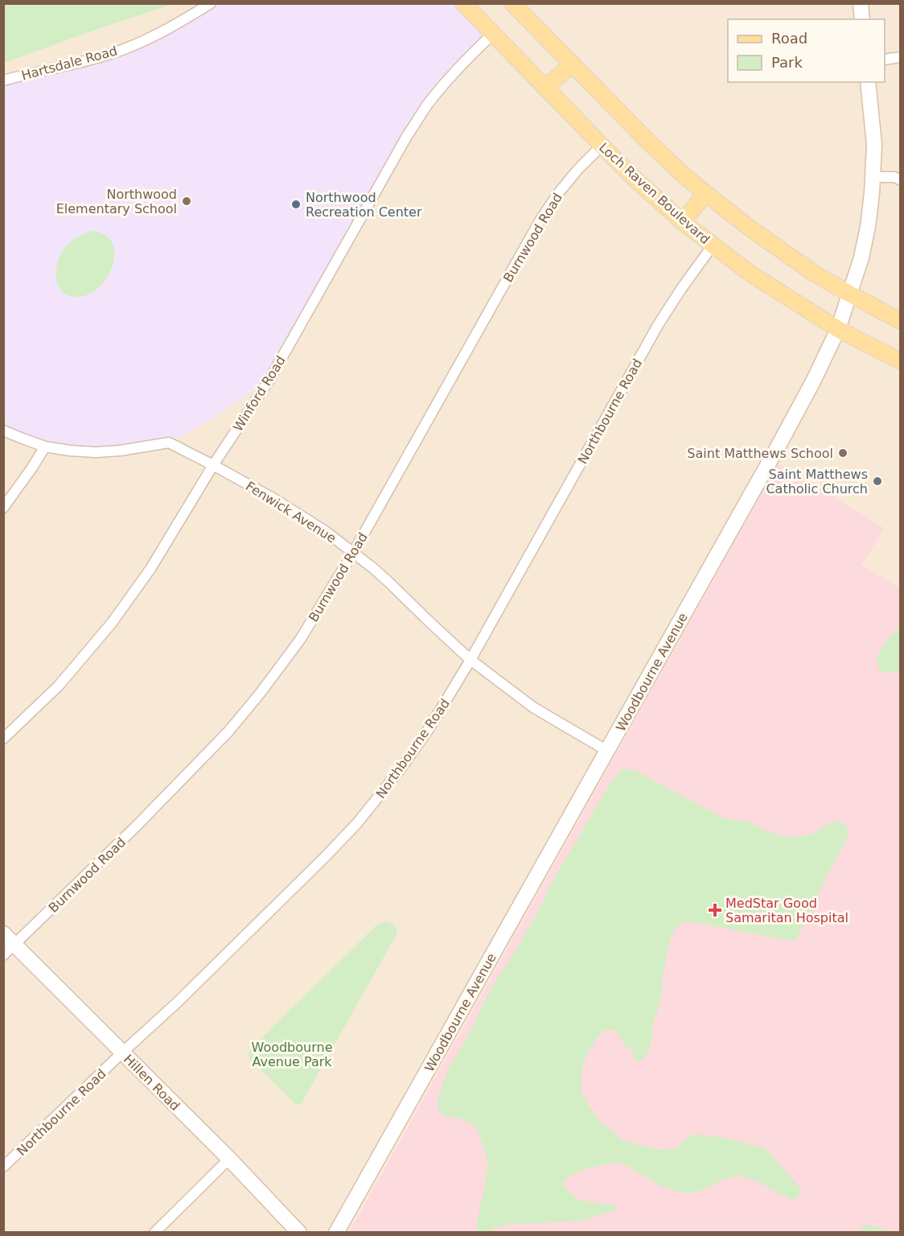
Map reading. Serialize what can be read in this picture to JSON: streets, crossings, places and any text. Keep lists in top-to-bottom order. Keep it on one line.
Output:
{"streets":{"main road":["Loch Raven Boulevard"],"street":["Hartsdale Road","Burnwood Road","Winford Road","Northbourne Road","Fenwick Avenue","Woodbourne Avenue","Hillen Road"]},"crossings":[["Loch Raven Boulevard","Burnwood Road"],["Loch Raven Boulevard","Winford Road"],["Loch Raven Boulevard","Northbourne Road"],["Loch Raven Boulevard","Woodbourne Avenue"],["Burnwood Road","Fenwick Avenue"],["Burnwood Road","Hillen Road"],["Winford Road","Fenwick Avenue"],["Northbourne Road","Fenwick Avenue"],["Northbourne Road","Hillen Road"],["Fenwick Avenue","Woodbourne Avenue"]],"parks":["Woodbourne Avenue Park"],"places":{"other":["Northwood Elementary School","Northwood Recreation Center","Saint Matthews School","Saint Matthews Catholic Church"],"health":["MedStar Good Samaritan Hospital"]},"legend":["Road","Park"]}
